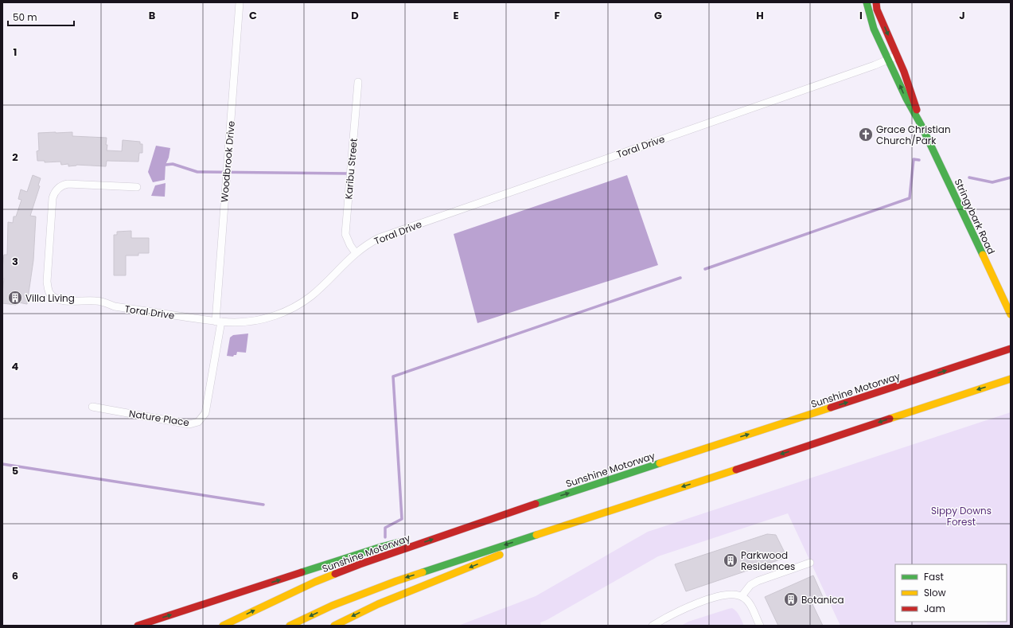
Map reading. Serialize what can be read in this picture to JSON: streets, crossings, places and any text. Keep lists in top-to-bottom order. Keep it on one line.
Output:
{"streets":{"main road":["Stringybark Road","Sunshine Motorway"],"street":["Toral Drive","Woodbrook Drive","Karibu Street","Nature Place"]},"crossings":[["Toral Drive","Woodbrook Drive"],["Toral Drive","Karibu Street"],["Toral Drive","Stringybark Road"],["Toral Drive","Nature Place"],["Woodbrook Drive","Nature Place"]],"parks":["Sippy Downs Forest"],"places":{"church":["Grace Christian Church/Park"],"building":["Villa Living","Parkwood Residences","Botanica"]},"legend":["Fast","Slow","Jam"],"scale_bar":"50 m","grid":{"columns":["B","C","D","E","F","G","H","I","J"],"rows":["1","2","3","4","5","6"]}}
